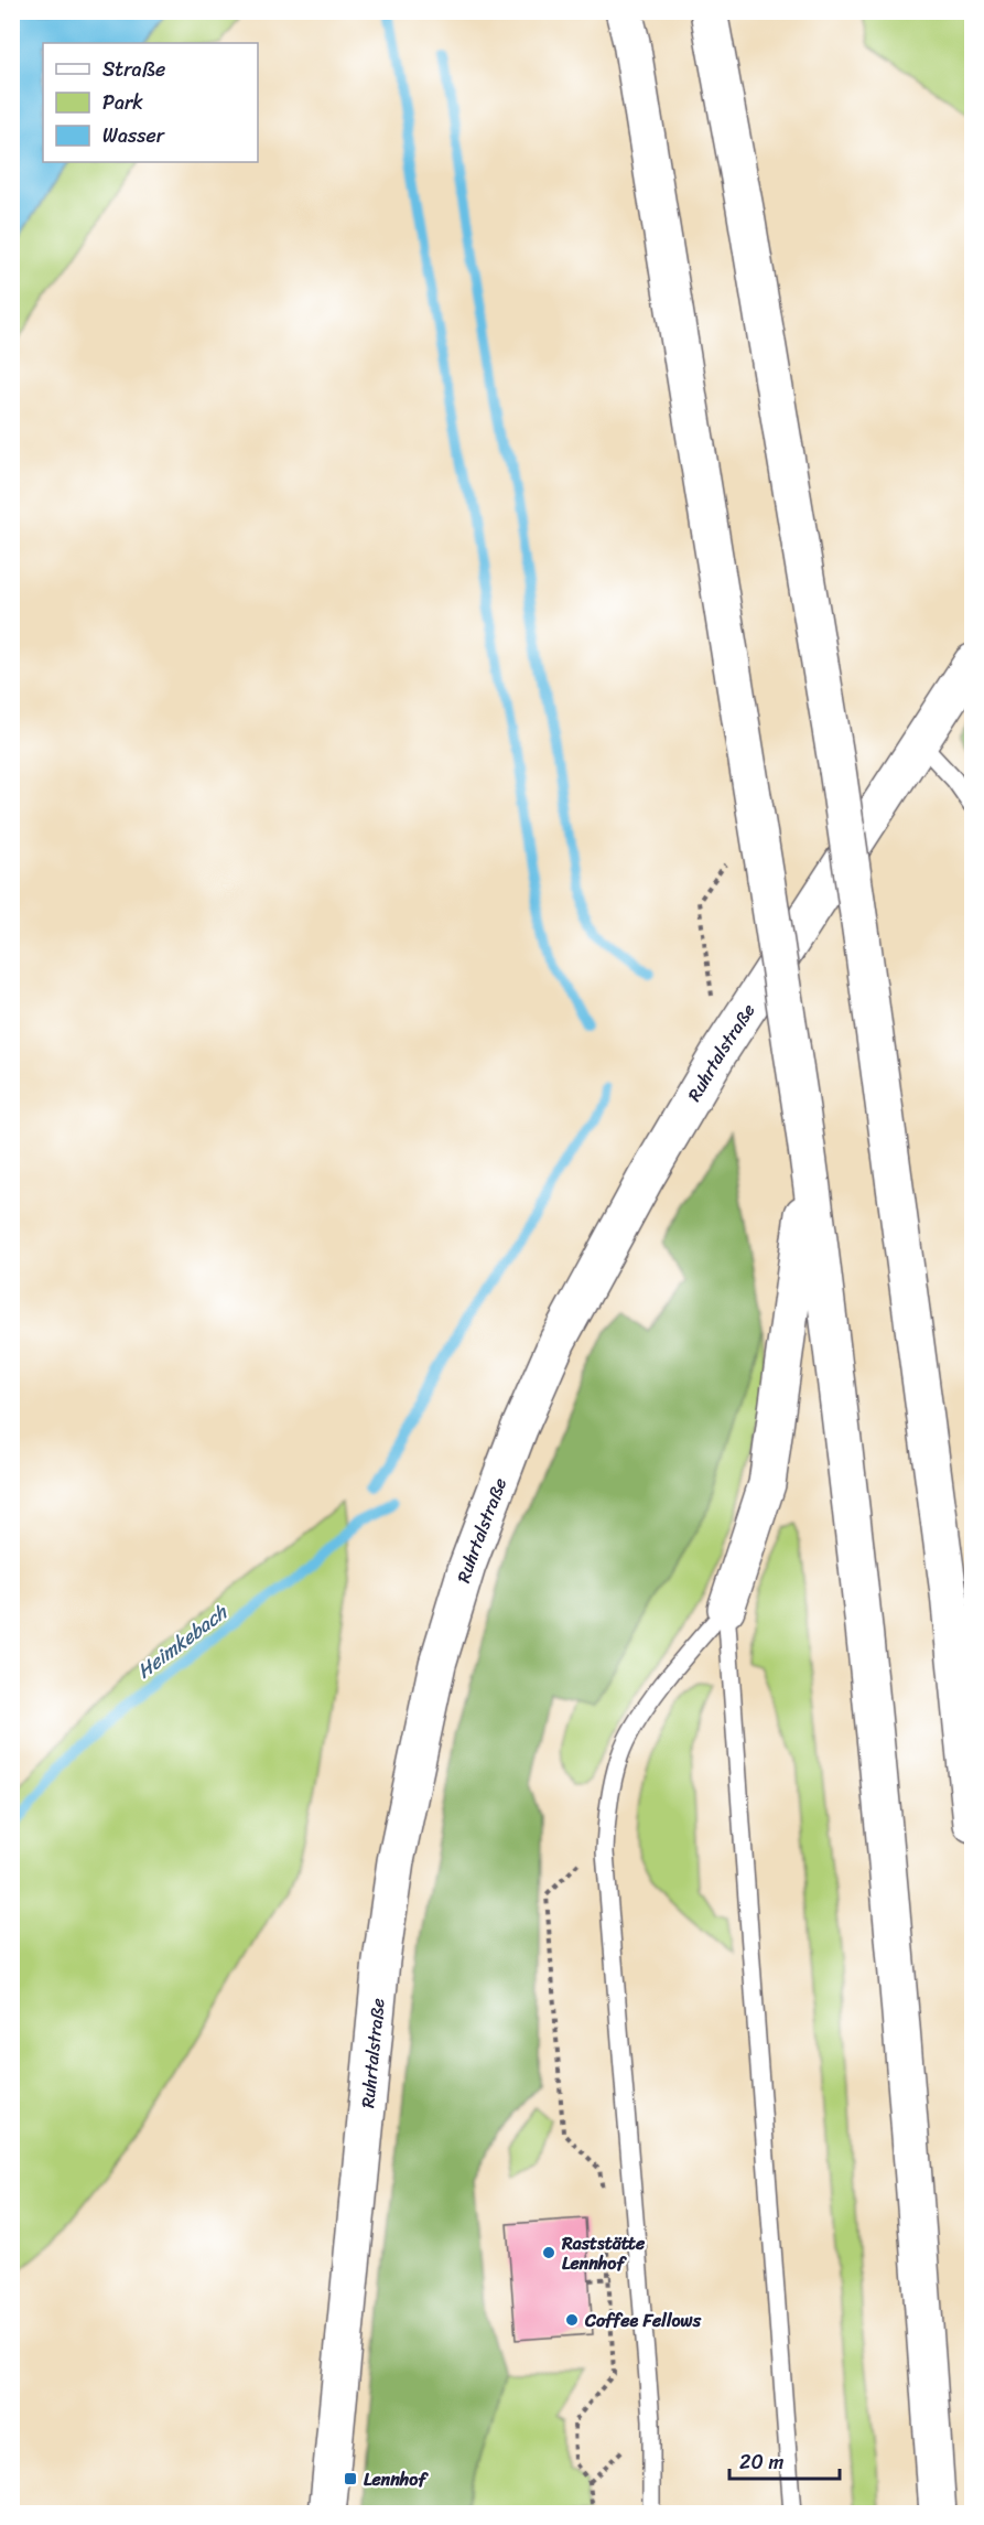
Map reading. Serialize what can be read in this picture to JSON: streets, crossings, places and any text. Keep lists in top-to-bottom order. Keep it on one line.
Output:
{"streets":{"main road":["Ruhrtalstraße"]},"water":["Heimkebach"],"places":{"other":["Raststätte Lennhof","Coffee Fellows"],"transit":["Lennhof"]},"legend":["Straße","Park","Wasser"],"scale_bar":"20 m"}
